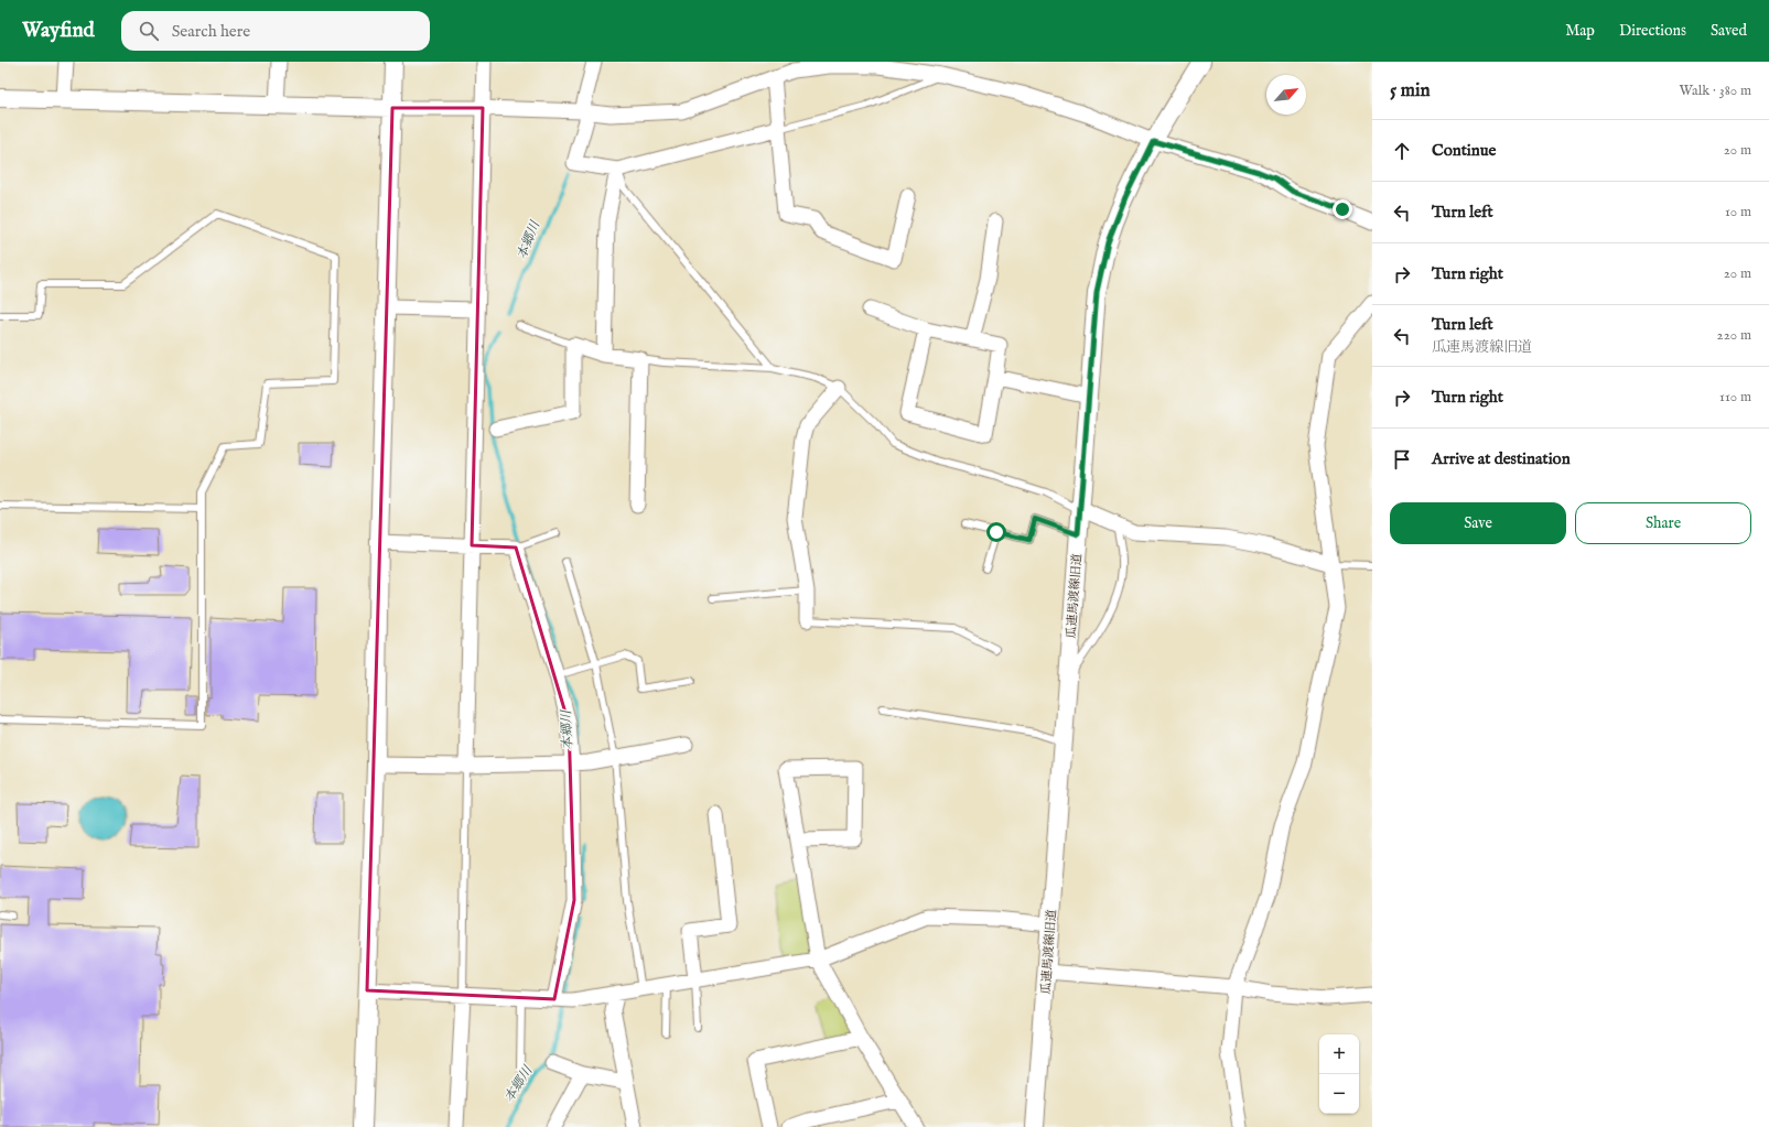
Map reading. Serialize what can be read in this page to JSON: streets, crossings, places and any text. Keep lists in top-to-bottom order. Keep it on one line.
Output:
{"streets":{"street":["瓜連馬渡線旧道"]},"water":["本郷川"],"north":"top right","page":{"header":"Wayfind","search":"Search here","nav":["Map","Directions","Saved"],"heading":["5 min","Walk · 380 m"],"list":[["Continue","20 m"],["Turn left","10 m"],["Turn right","20 m"],["Turn left","瓜連馬渡線旧道","220 m"],["Turn right","110 m"],"Arrive at destination"],"buttons":["Save","Share"],"map_buttons":["+","−"]}}
